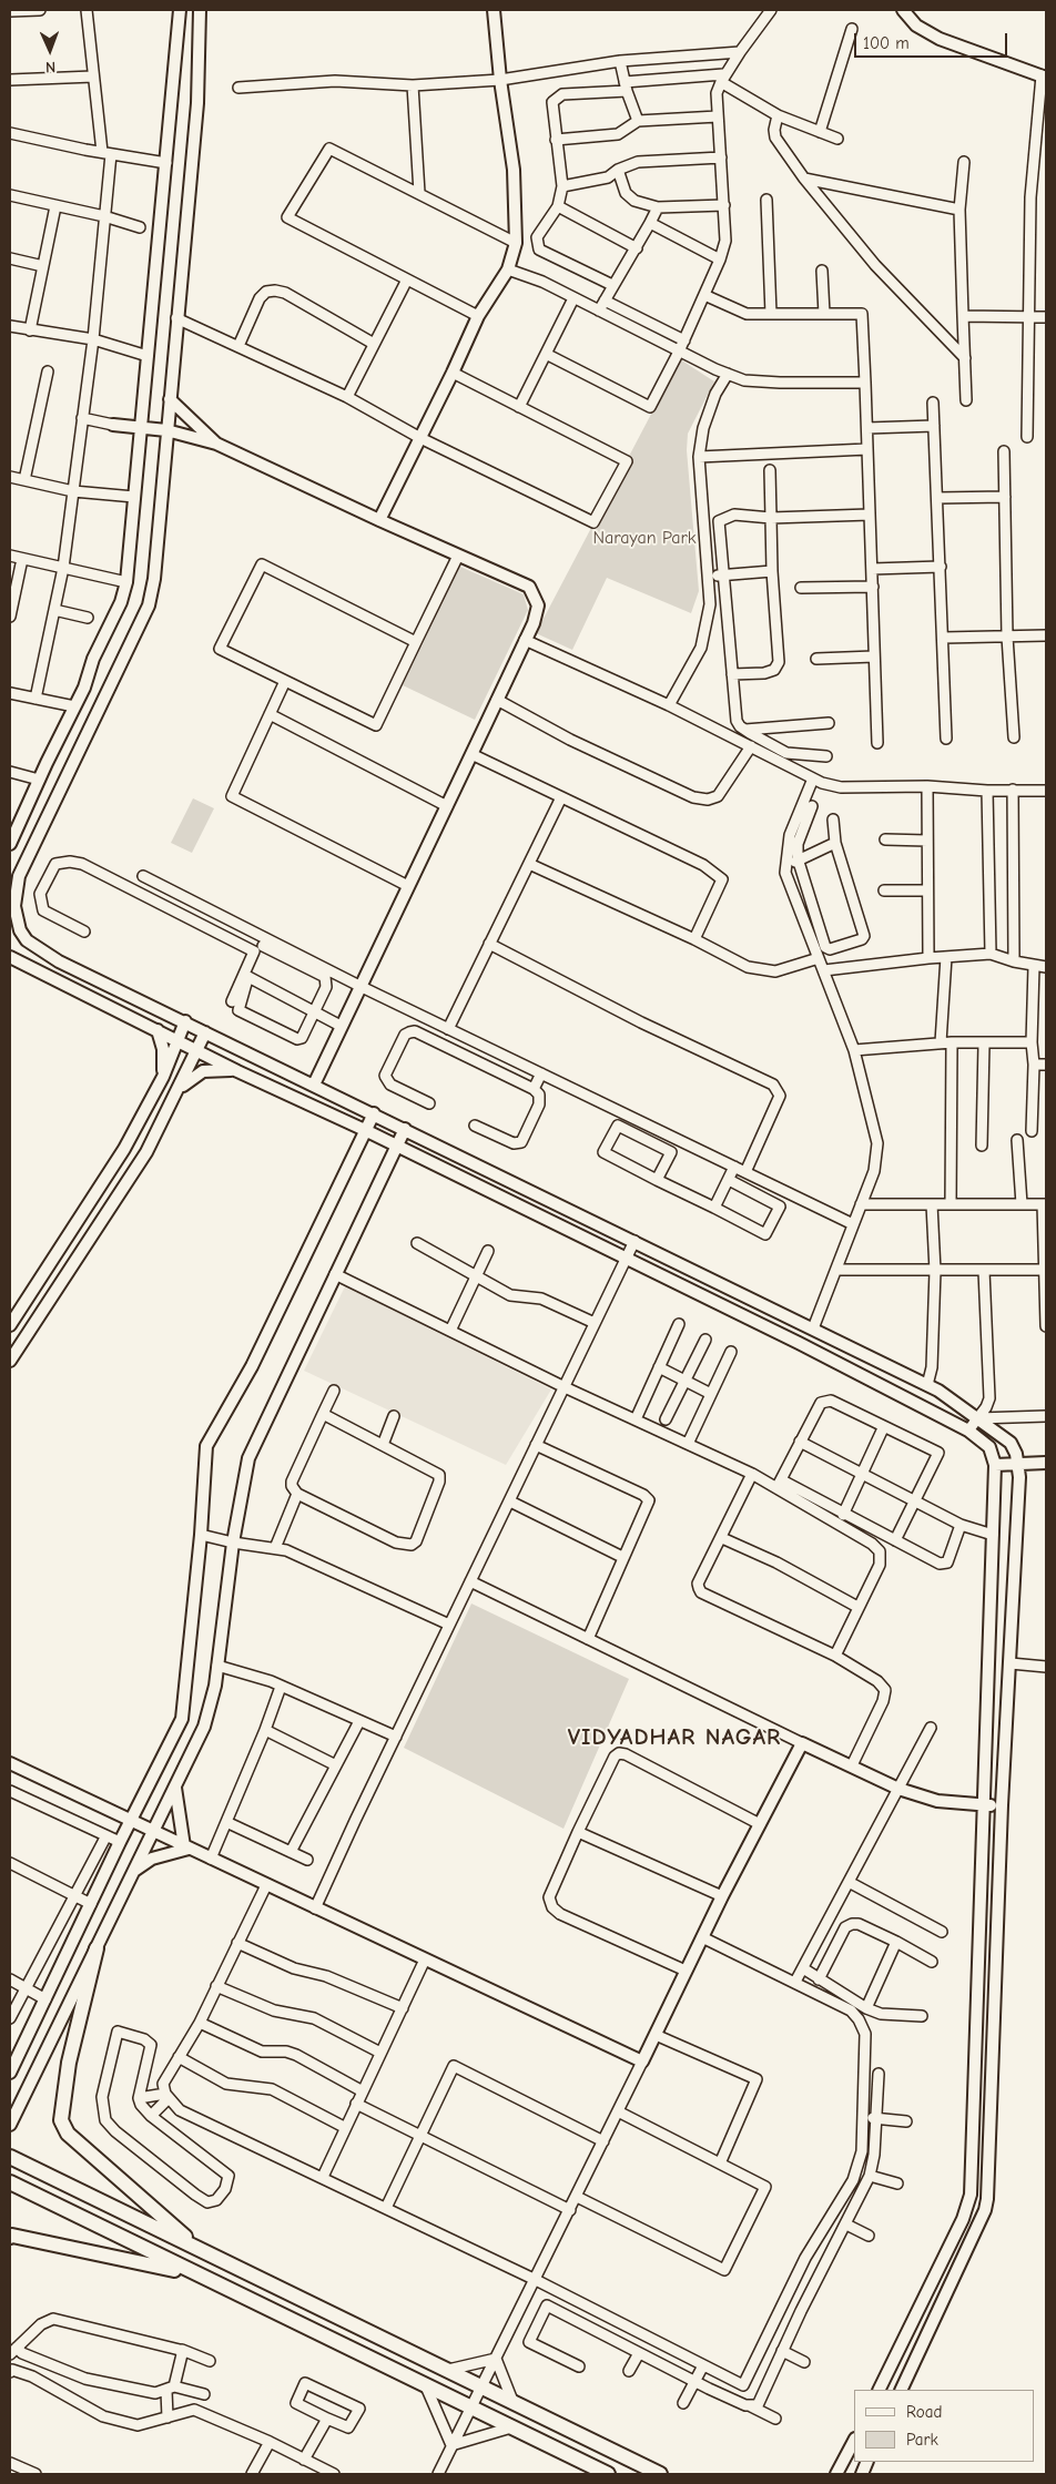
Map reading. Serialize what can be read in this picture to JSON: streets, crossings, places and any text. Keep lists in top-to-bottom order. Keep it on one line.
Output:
{"districts":["VIDYADHAR NAGAR"],"parks":["Narayan Park"],"legend":["Road","Park"],"scale_bar":"100 m","north":"bottom"}
